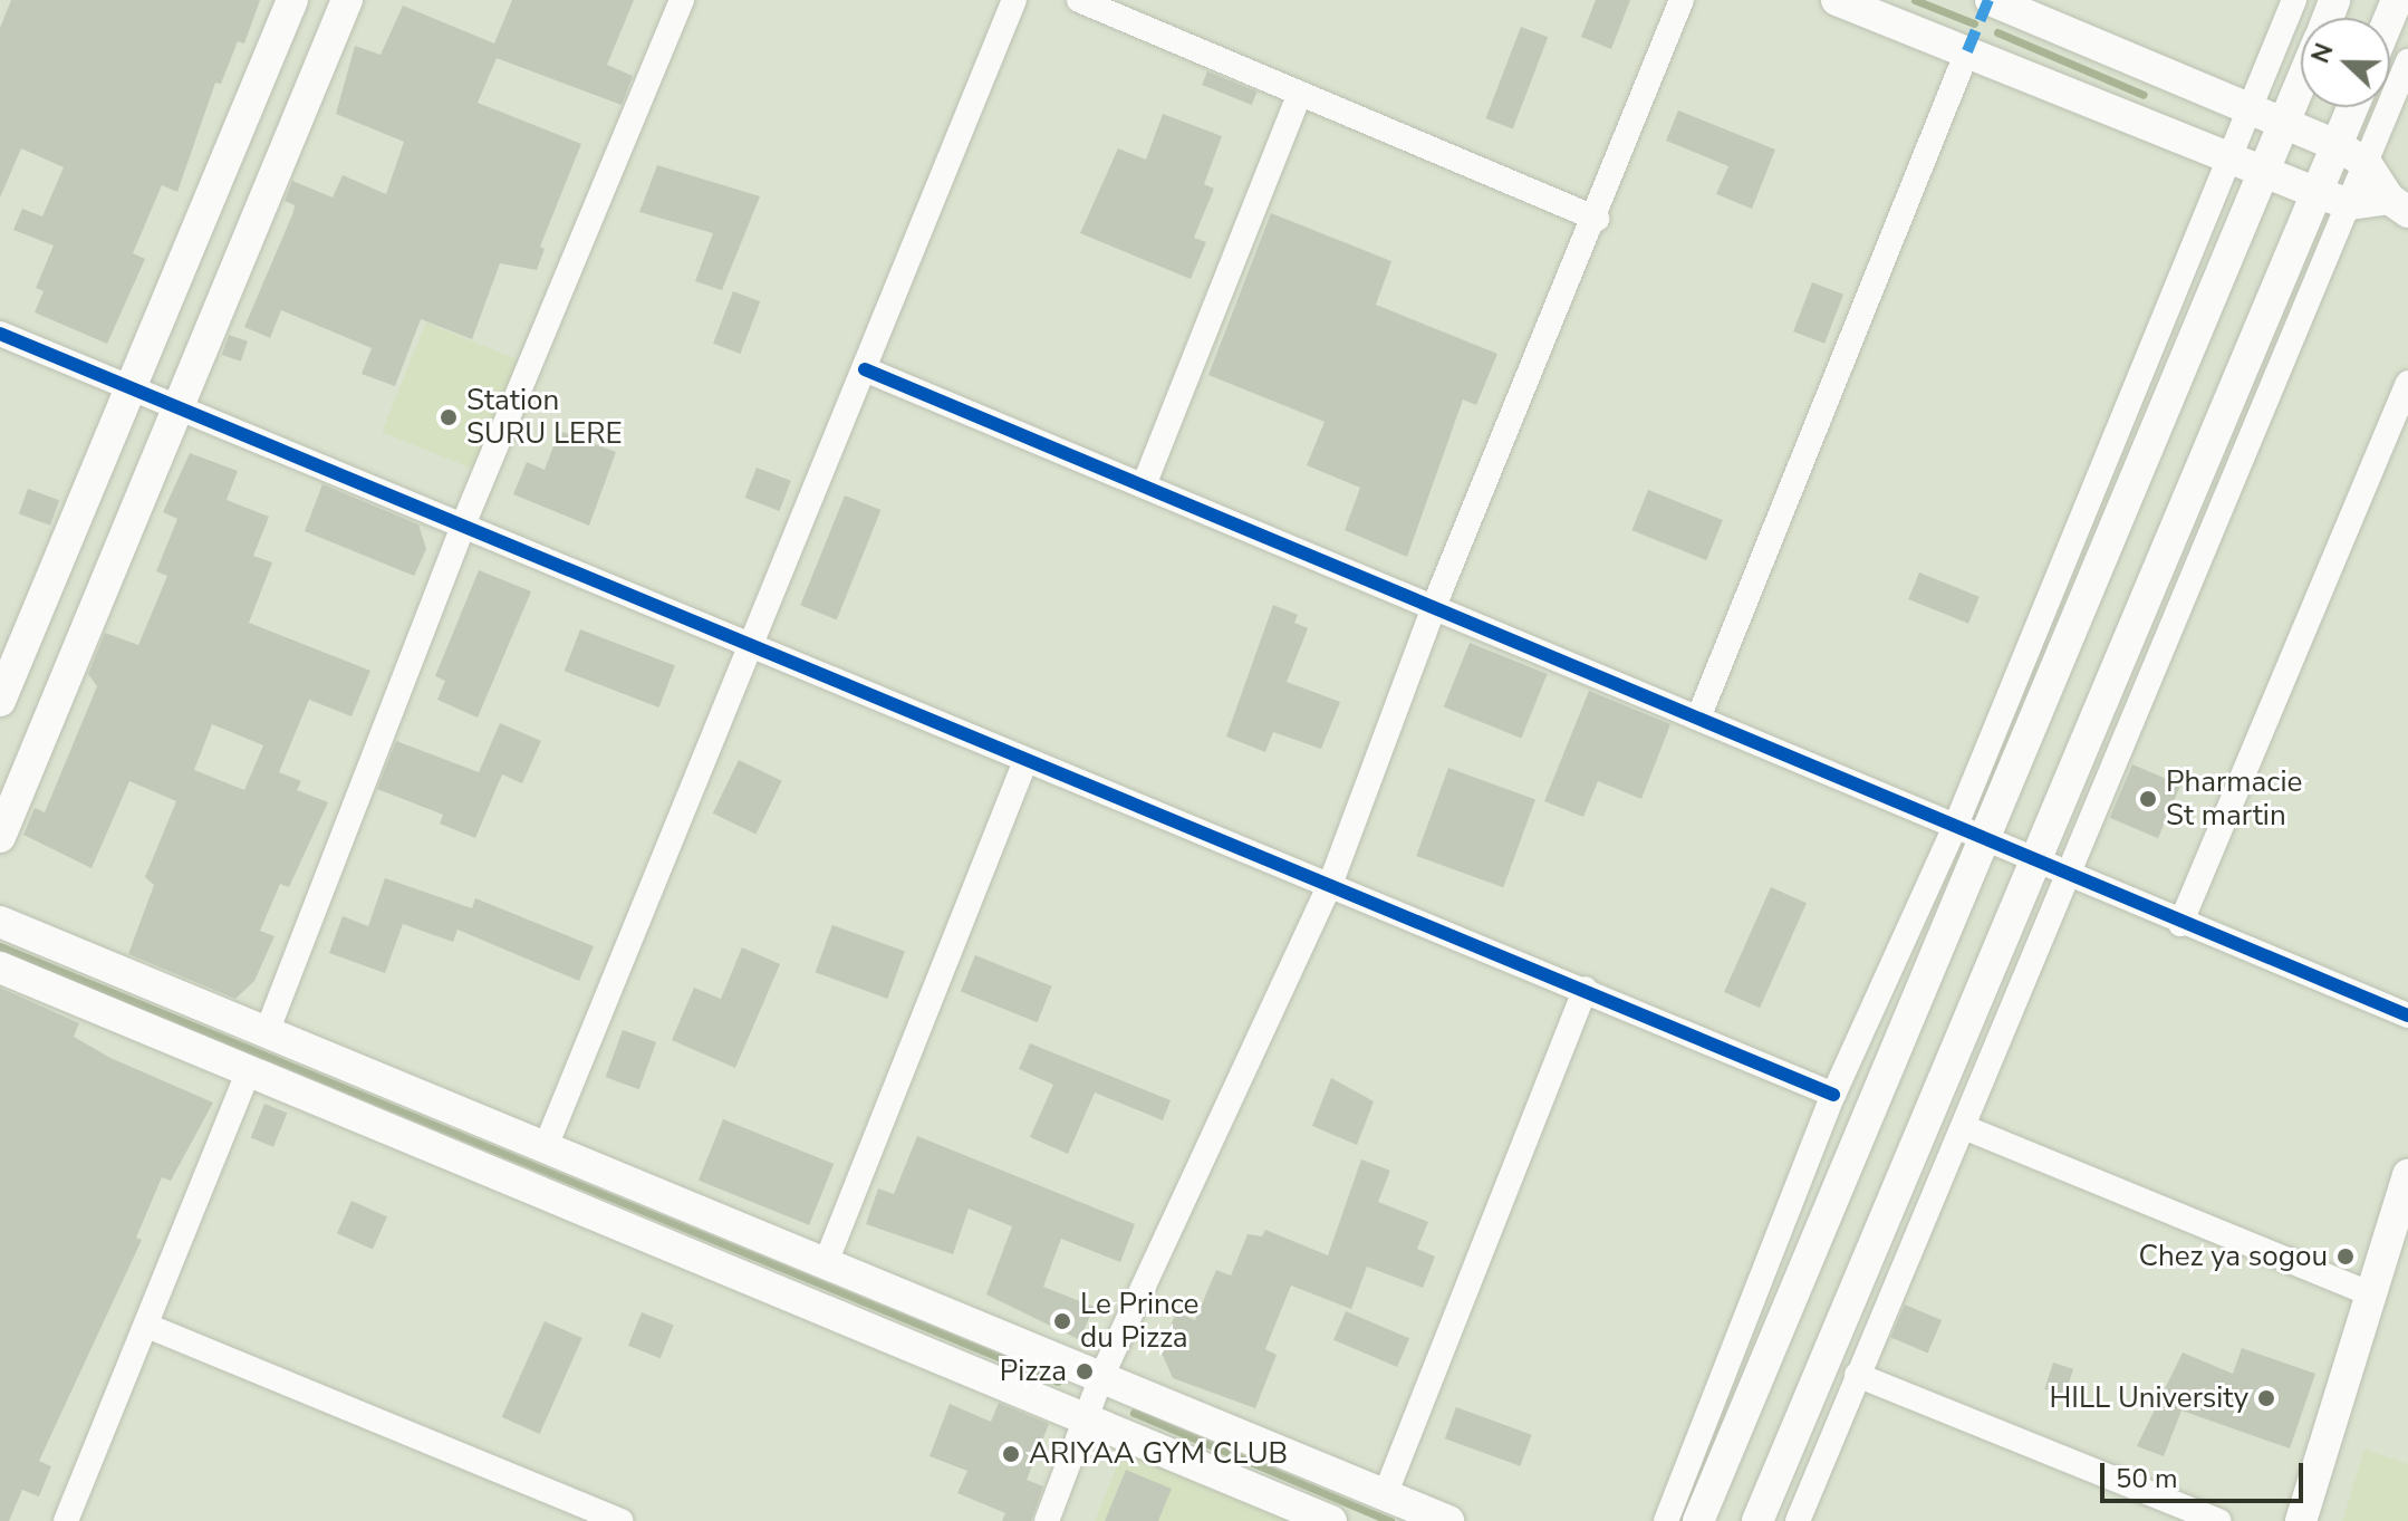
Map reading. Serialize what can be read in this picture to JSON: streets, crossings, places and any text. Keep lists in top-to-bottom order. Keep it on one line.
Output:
{"places":["Station SURU LERE","Pharmacie St martin","Chez ya sogou","Le Prince du Pizza","Pizza","HILL University","ARIYAA GYM CLUB"],"scale_bar":"50 m","north":"left"}
